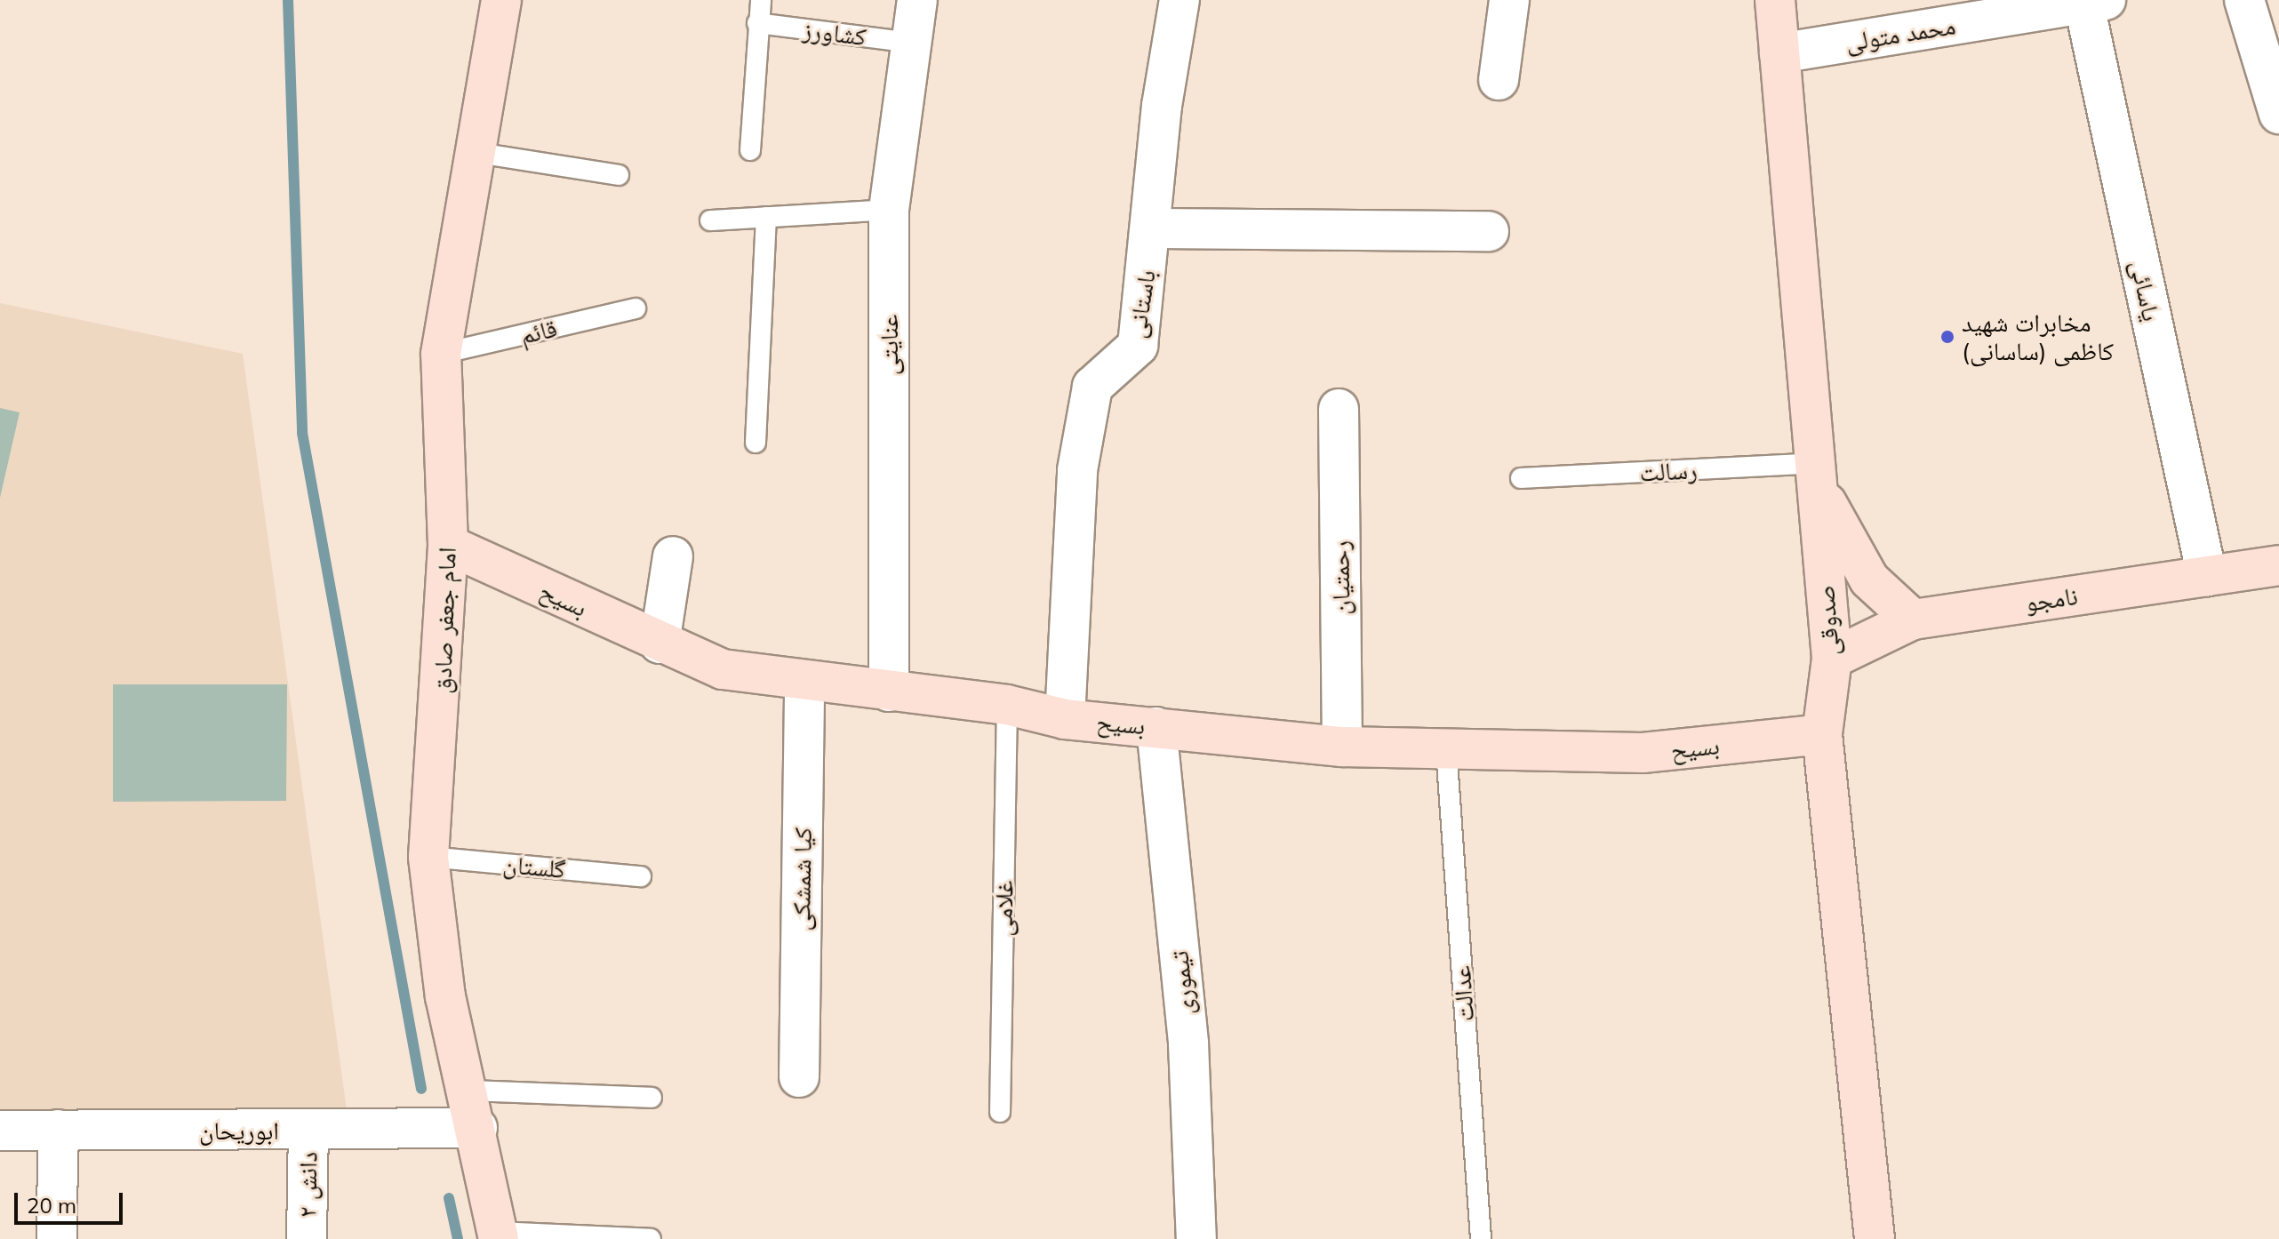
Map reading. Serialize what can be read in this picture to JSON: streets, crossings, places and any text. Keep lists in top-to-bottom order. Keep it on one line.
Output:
{"streets":{"street":["محمد متولی","یاسائی","باستانی","عنایتی","رحمتیان","بسیح","نامجو","امام جعفر صادق","صدوقی","کیا شمشکی","تیموری","ابوریحان","دانش ۲"],"lane":["کشاورز","قائم","رسالت","گلستان","غلامی","عدالت"]},"crossings":[["کشاورز","عنایتی"],["محمد متولی","یاسائی"],["محمد متولی","صدوقی"],["یاسائی","نامجو"],["باستانی","بسیح"],["قائم","امام جعفر صادق"],["عنایتی","بسیح"],["رسالت","صدوقی"],["رحمتیان","بسیح"],["بسیح","امام جعفر صادق"],["بسیح","صدوقی"],["بسیح","کیا شمشکی"],["بسیح","غلامی"],["بسیح","تیموری"],["بسیح","عدالت"],["نامجو","صدوقی"],["امام جعفر صادق","گلستان"],["امام جعفر صادق","ابوریحان"],["ابوریحان","دانش ۲"]],"places":["مخابرات شهید کاظمی (ساسانی)"],"scale_bar":"20 m"}
